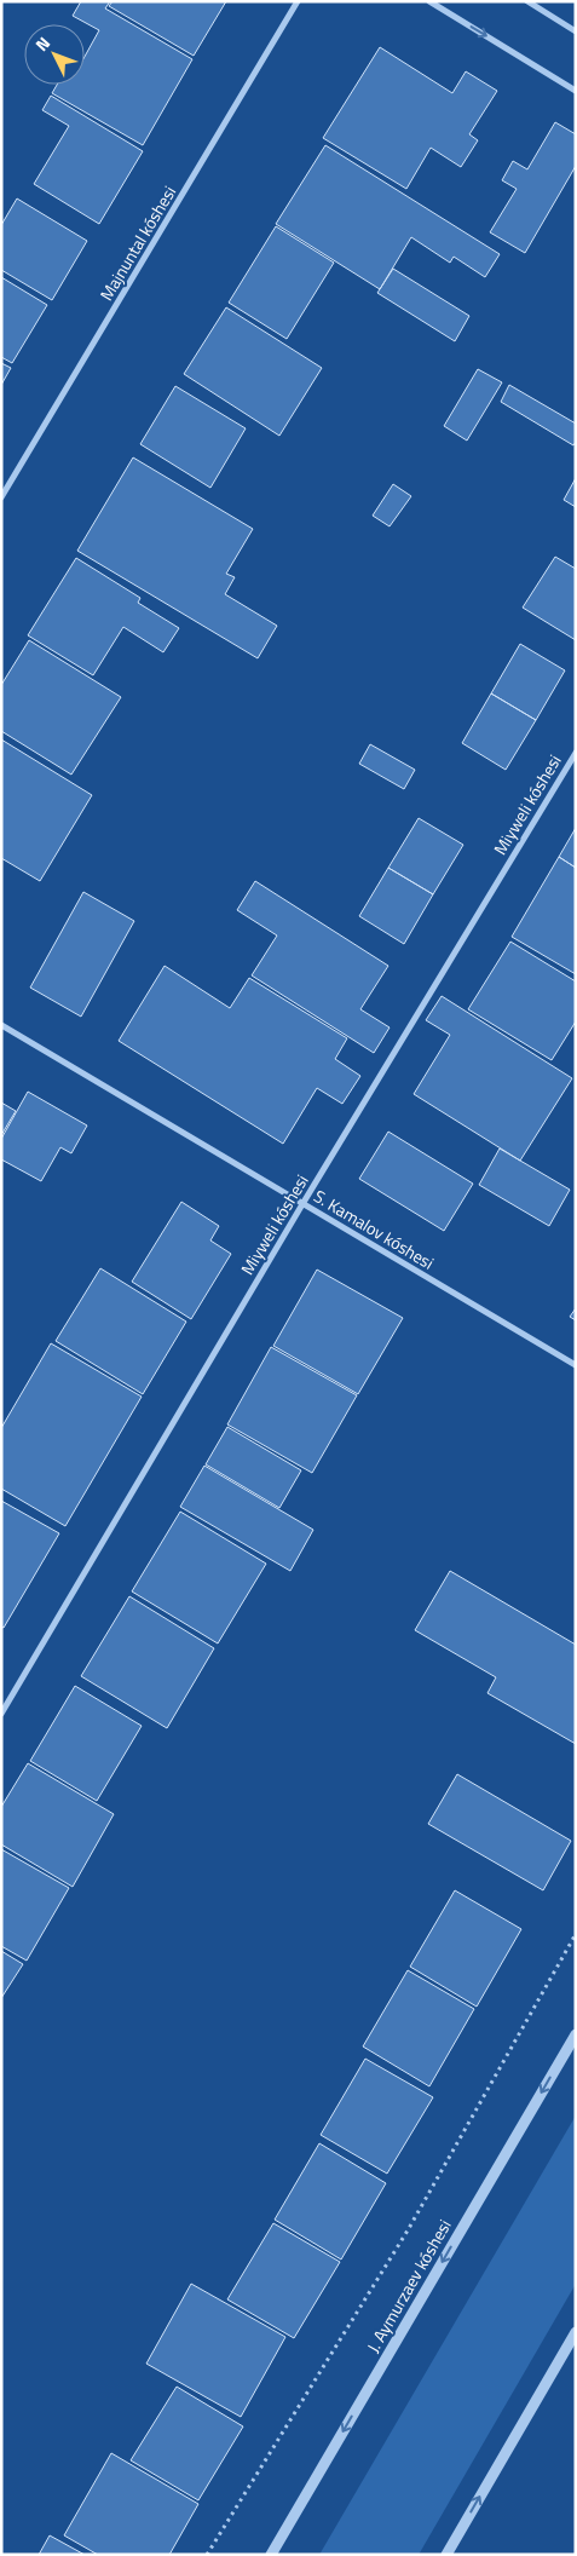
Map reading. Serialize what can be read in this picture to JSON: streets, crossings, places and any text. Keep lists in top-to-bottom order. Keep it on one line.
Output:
{"streets":{"street":["Majnuntal kóshesi","Miyweli kóshesi","S. Kamalov kóshesi","J. Aymurzaev kóshesi"]},"crossings":[["Miyweli kóshesi","S. Kamalov kóshesi"]],"one_way":["J. Aymurzaev kóshesi"],"north":"top left"}
